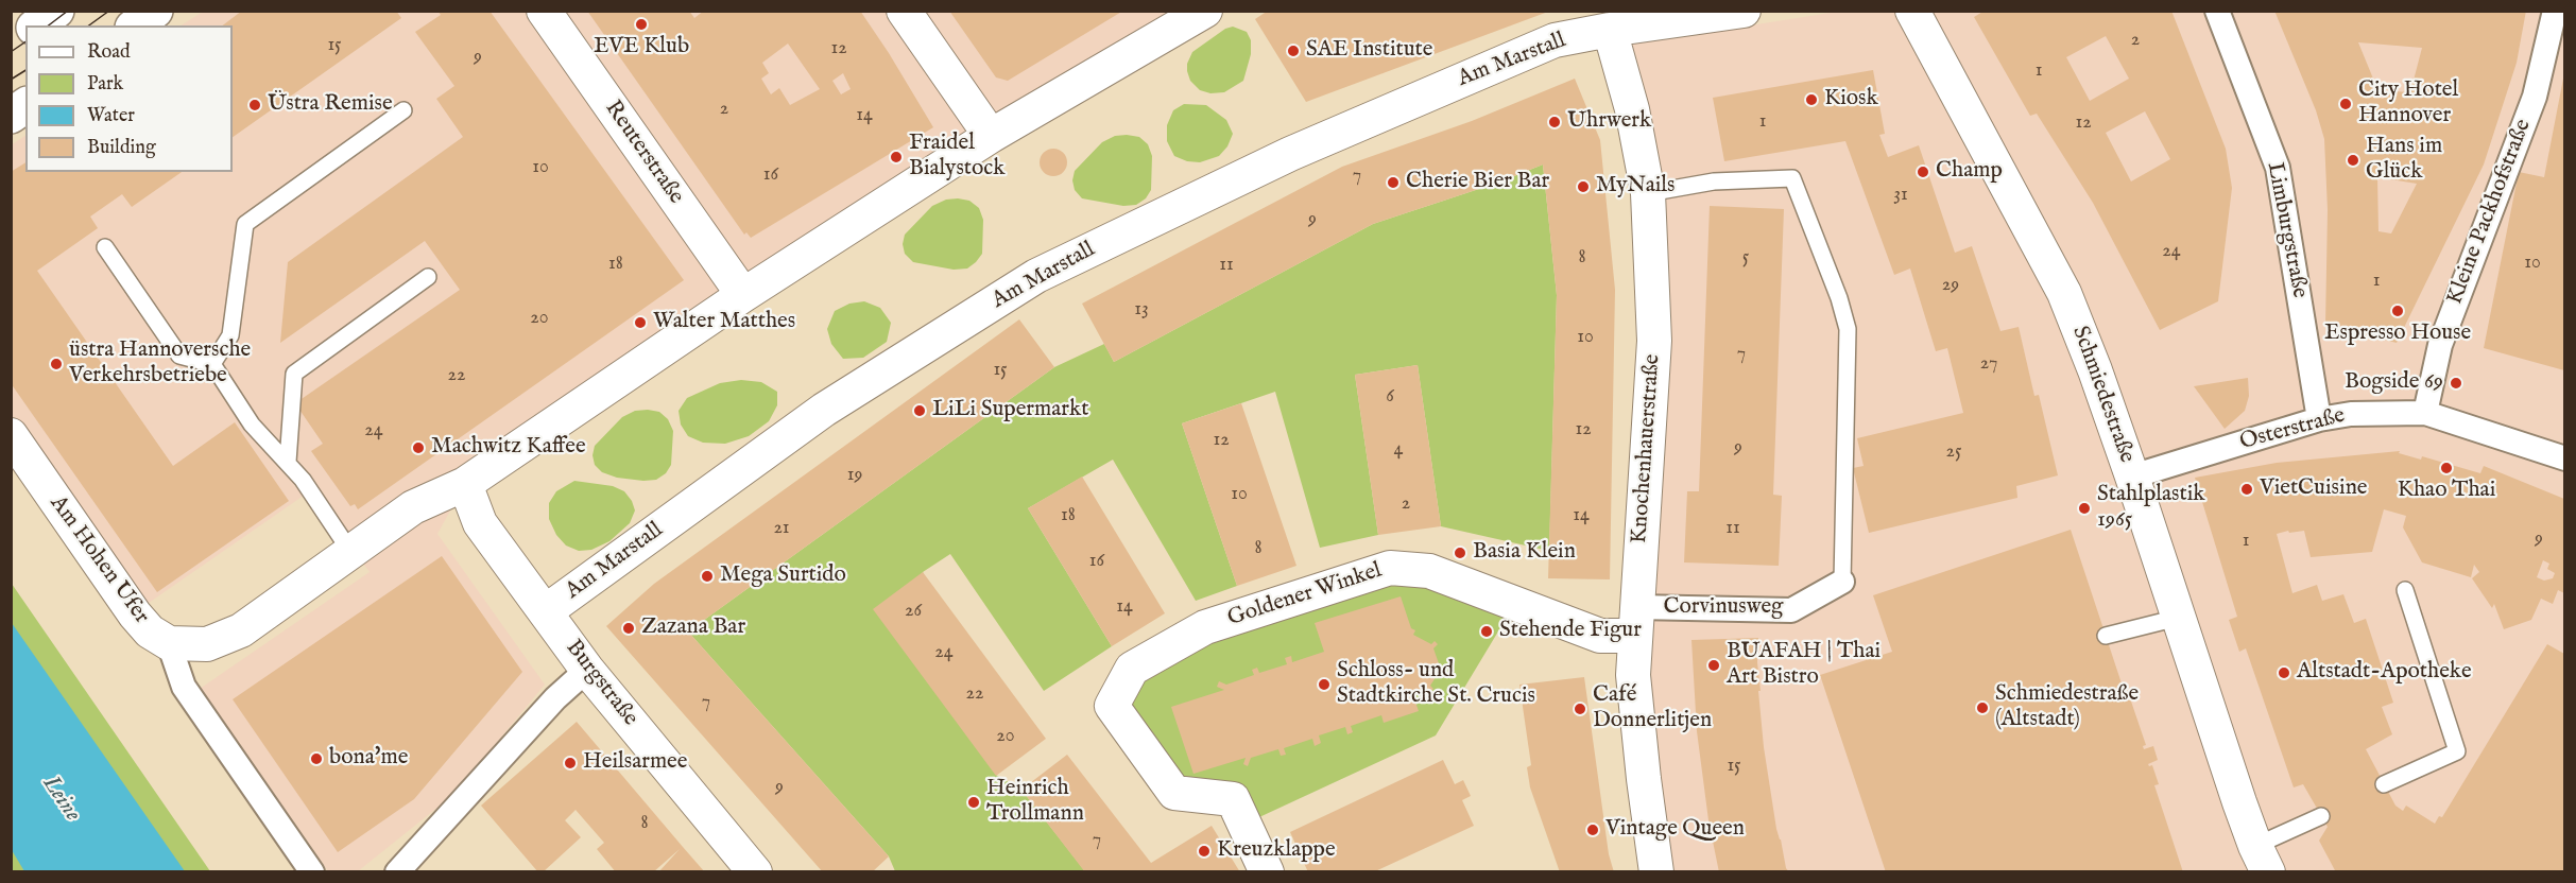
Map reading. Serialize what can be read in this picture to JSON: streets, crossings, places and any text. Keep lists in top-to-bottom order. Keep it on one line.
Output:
{"streets":{"street":["Am Marstall","Reuterstraße","Kleine Packhofstraße","Limburgstraße","Schmiedestraße","Osterstraße","Knochenhauerstraße","Am Hohen Ufer","Goldener Winkel","Corvinusweg","Burgstraße"]},"crossings":[["Am Marstall","Knochenhauerstraße"],["Am Marstall","Burgstraße"],["Kleine Packhofstraße","Osterstraße"],["Limburgstraße","Osterstraße"],["Schmiedestraße","Osterstraße"],["Knochenhauerstraße","Goldener Winkel"],["Knochenhauerstraße","Corvinusweg"],["Goldener Winkel","Corvinusweg"]],"water":["Leine"],"places":["EVE Klub","SAE Institute","Kiosk","City Hotel Hannover","Üstra Remise","Uhrwerk","Fraidel Bialystock","Hans im Glück","Champ","Cherie Bier Bar","MyNails","Espresso House","Walter Matthes","üstra Hannoversche Verkehrsbetriebe","Bogside 69","LiLi Supermarkt","Machwitz Kaffee","Khao Thai","VietCuisine","Stahlplastik 1965","Basia Klein","Mega Surtido","Zazana Bar","Stehende Figur","BUAFAH | Thai Art Bistro","Altstadt-Apotheke","Schloss- und Stadtkirche St. Crucis","Schmiedestraße (Altstadt)","Café Donnerlitjen","bona'me","Heilsarmee","Heinrich Trollmann","Vintage Queen","Kreuzklappe"],"house_numbers":["2","15","12","9","1","2","14","1","12","10","16","7","31","9","24","8","5","10","18","11","1","29","13","20","10","7","27","15","22","6","12","24","12","9","4","25","19","10","2","18","14","21","11","9","1","8","16","14","26","24","22","7","20","15","9","8","7"],"legend":["Road","Park","Water","Building"]}
